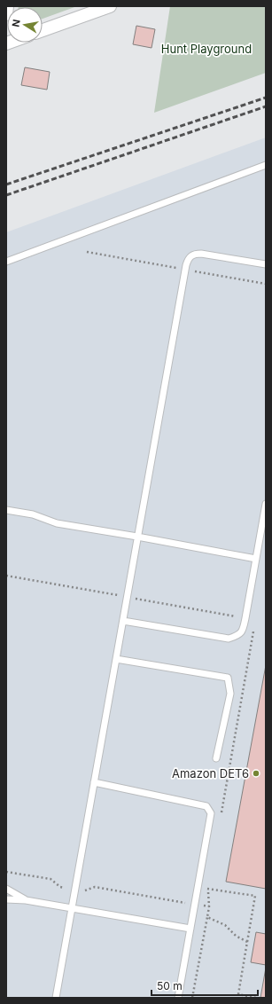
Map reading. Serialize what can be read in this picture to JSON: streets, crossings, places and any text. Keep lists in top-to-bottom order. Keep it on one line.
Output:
{"parks":["Hunt Playground"],"places":["Amazon DET6"],"scale_bar":"50 m","north":"left"}
